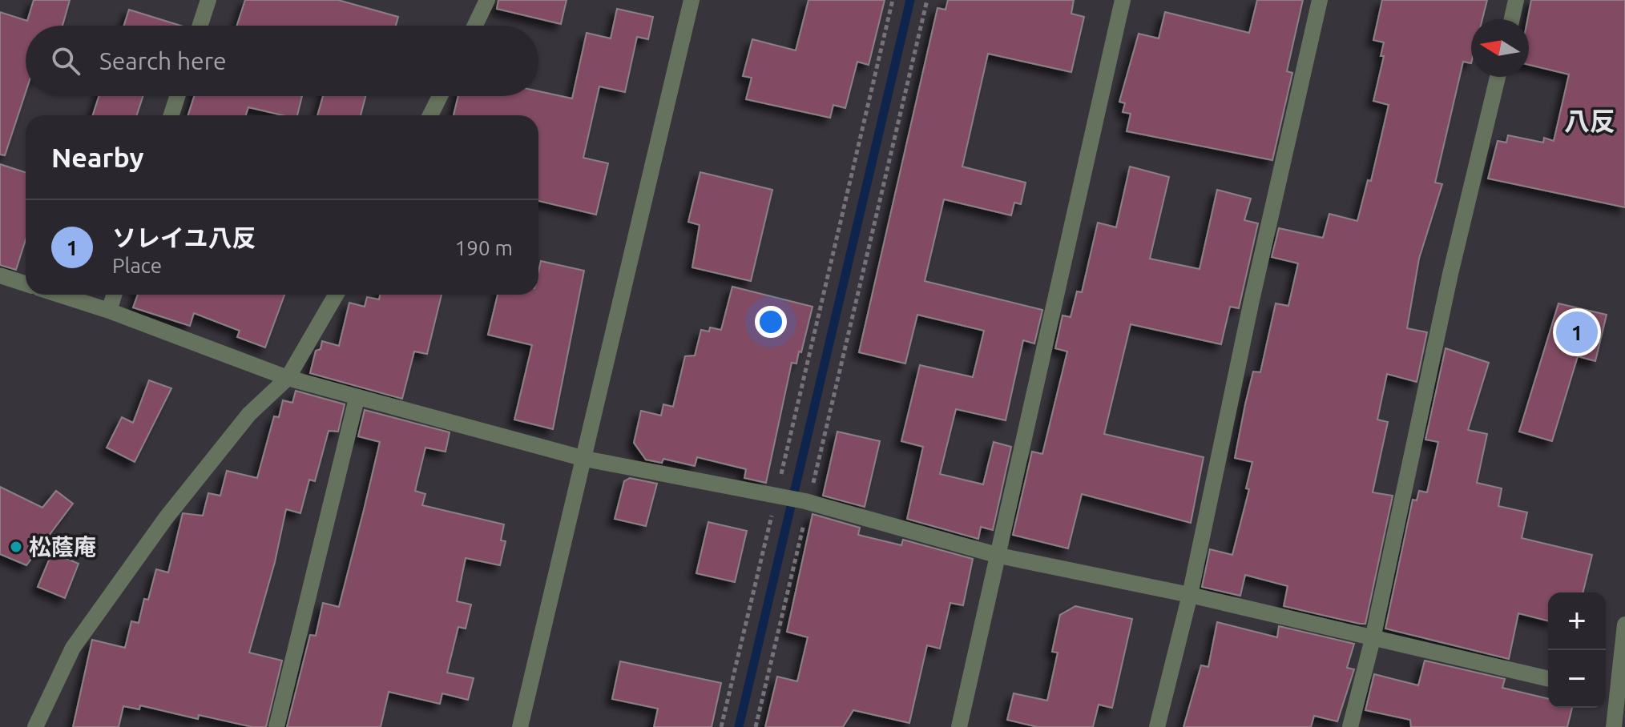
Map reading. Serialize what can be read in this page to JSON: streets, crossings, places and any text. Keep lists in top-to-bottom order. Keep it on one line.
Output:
{"districts":["八反"],"places":["松蔭庵"],"north":"left","page":{"search":"Search here","heading":"Nearby","list":[{"mark":"1","name":"ソレイユ八反","note":"Place","value":"190 m"}],"pins":"1","map_buttons":["+","−"]}}
